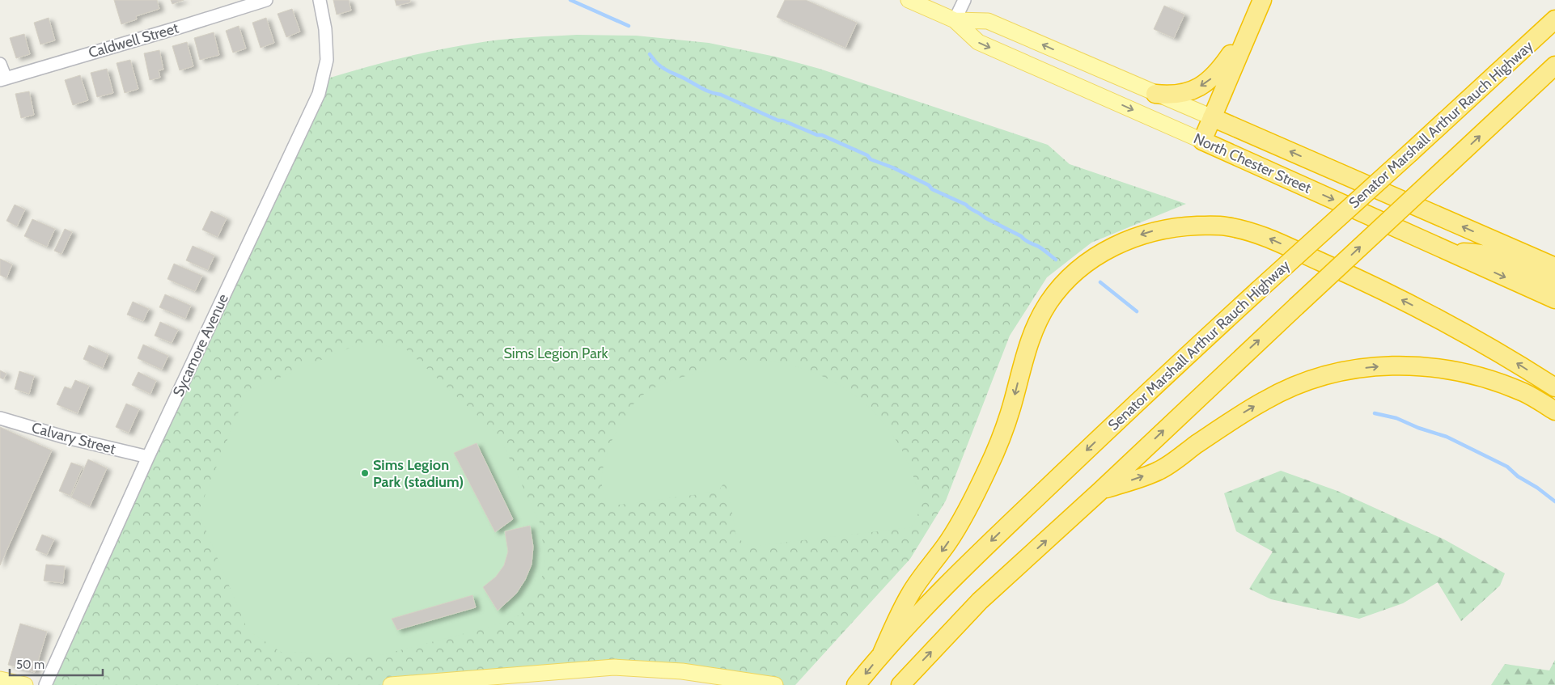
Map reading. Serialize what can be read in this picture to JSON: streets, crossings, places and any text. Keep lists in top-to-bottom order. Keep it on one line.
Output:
{"streets":{"highway":["Senator Marshall Arthur Rauch Highway","North Chester Street"],"street":["Caldwell Street","Sycamore Avenue","Calvary Street"]},"crossings":[["Sycamore Avenue","Calvary Street"]],"parks":["Sims Legion Park"],"places":["Sims Legion Park (stadium)"],"scale_bar":"50 m"}
